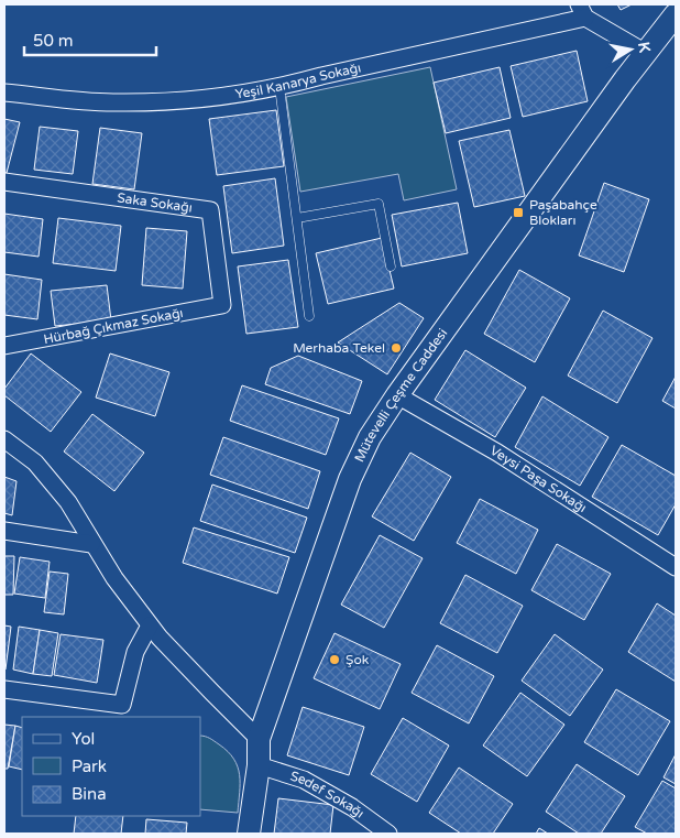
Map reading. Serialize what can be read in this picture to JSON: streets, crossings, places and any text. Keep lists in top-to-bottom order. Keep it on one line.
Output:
{"streets":{"street":["Yeşil Kanarya Sokağı","Saka Sokağı","Hürbağ Çıkmaz Sokağı","Mütevelli Çeşme Caddesi","Veysi Paşa Sokağı","Sedef Sokağı"]},"crossings":[["Saka Sokağı","Hürbağ Çıkmaz Sokağı"],["Mütevelli Çeşme Caddesi","Veysi Paşa Sokağı"],["Mütevelli Çeşme Caddesi","Sedef Sokağı"]],"places":{"transit":["Paşabahçe Blokları"],"other":["Merhaba Tekel","Şok"]},"legend":["Yol","Park","Bina"],"scale_bar":"50 m","north":"right"}
